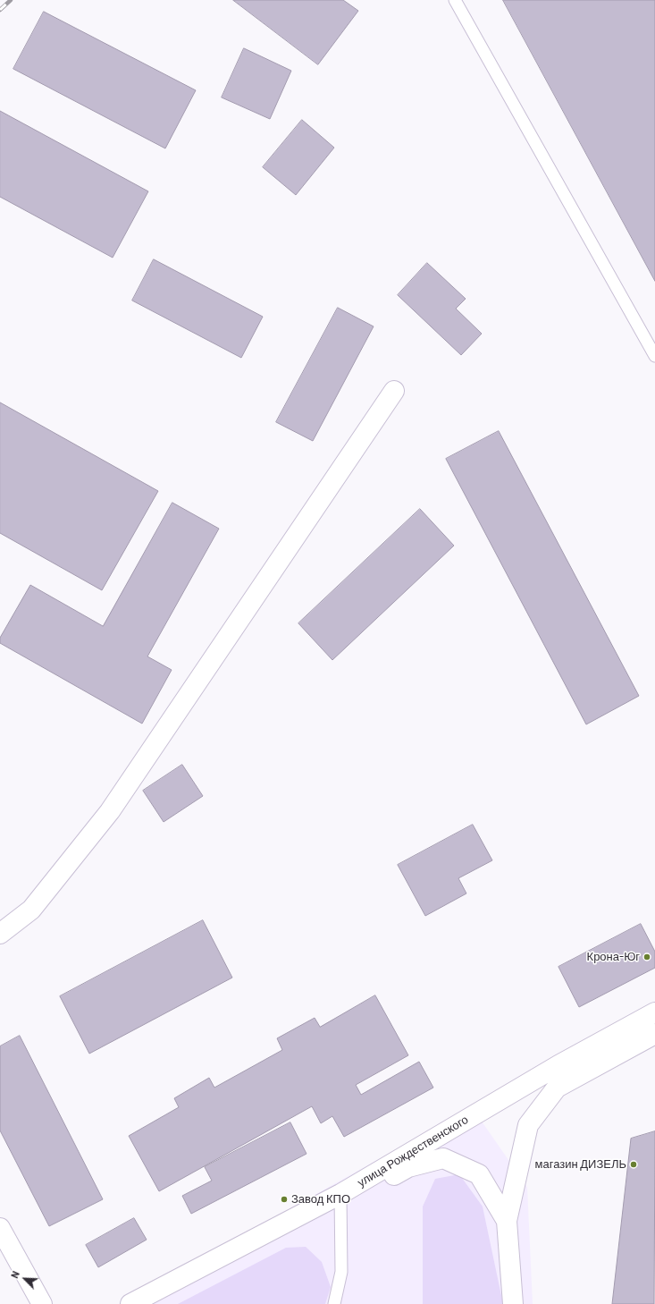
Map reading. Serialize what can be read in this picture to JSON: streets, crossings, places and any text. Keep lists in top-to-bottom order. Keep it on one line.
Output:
{"streets":{"main road":["улица Рождественского"]},"places":["Крона-Юг","магазин ДИЗЕЛЬ","Завод КПО"],"north":"top left"}
